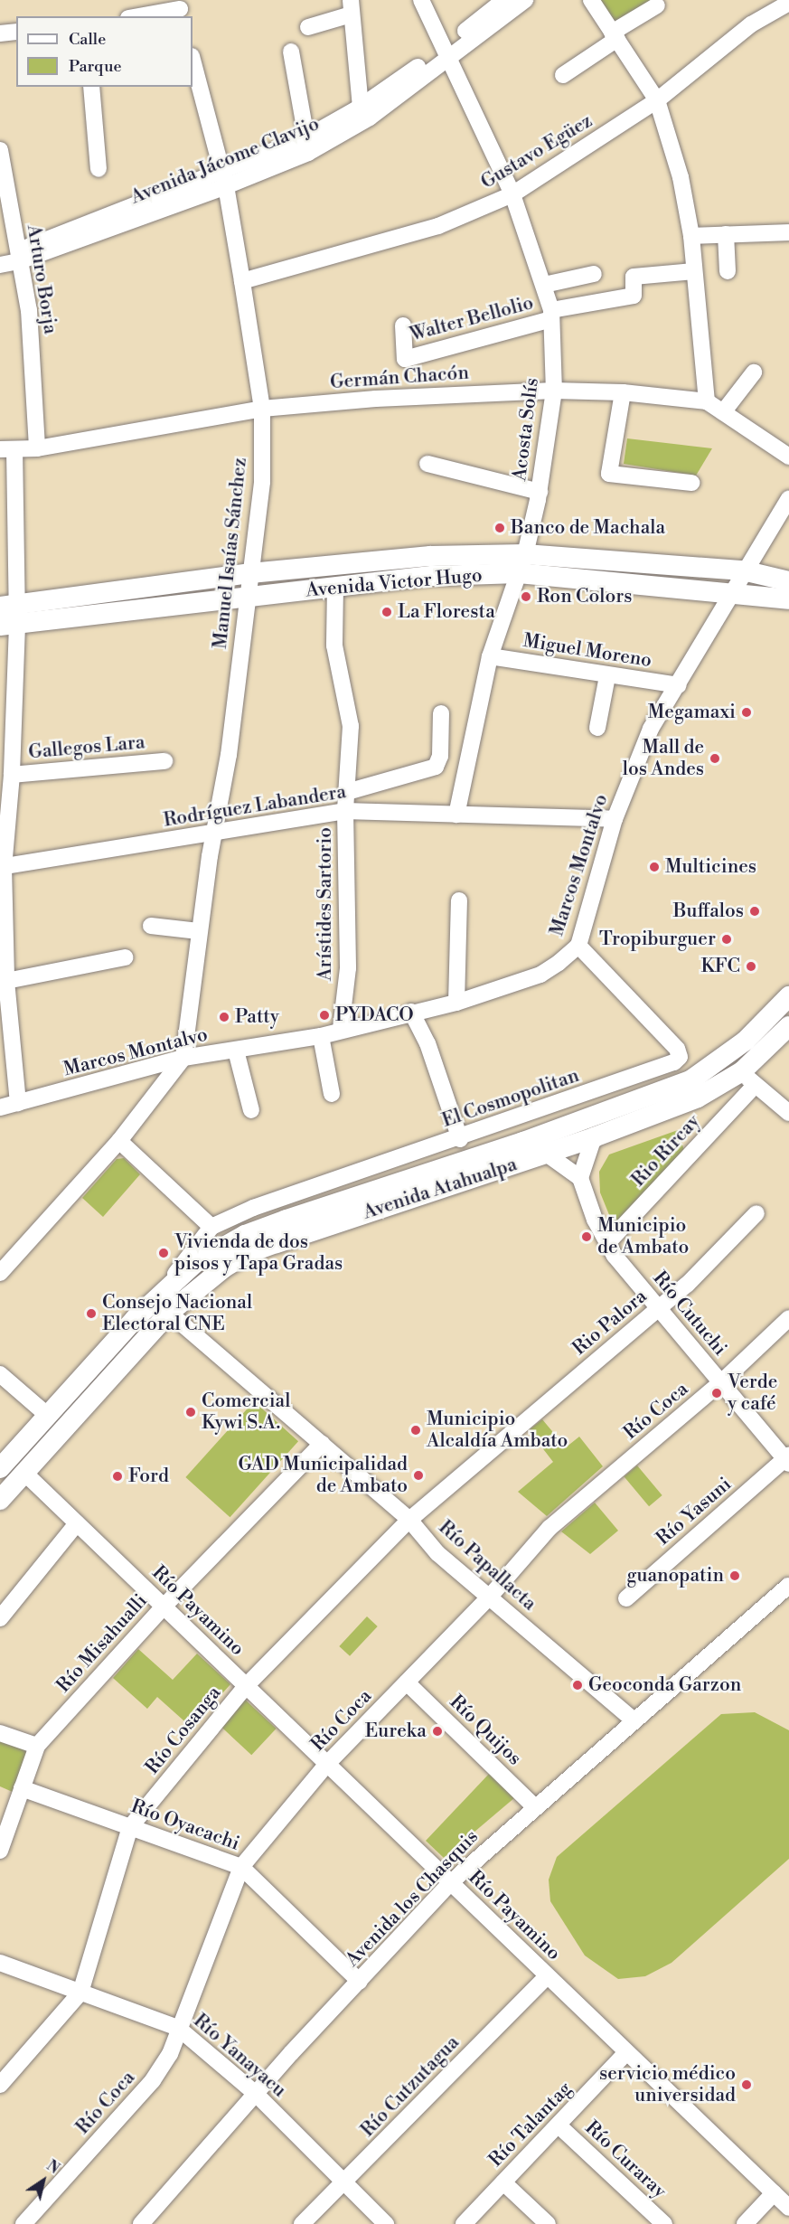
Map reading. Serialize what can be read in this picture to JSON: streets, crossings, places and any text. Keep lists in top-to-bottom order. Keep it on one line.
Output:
{"streets":{"main road":["Avenida Victor Hugo","Avenida Atahualpa"],"street":["Gustavo Egüez","Avenida Jácome Clavijo","Arturo Borja","Walter Bellolio","Germán Chacón","Acosta Solís","Manuel Isaías Sánchez","Miguel Moreno","Gallegos Lara","Rodríguez Labandera","Marcos Montalvo","Arístides Sartorio","El Cosmopolitan","Rio Rircay","Río Cutuchi","Rio Palora","Río Coca","Río Yasuni","Río Papallacta","Río Payamino","Río Misahualli","Río Cosanga","Río Quijos","Río Oyacachi","Avenida los Chasquis","Río Yanayacu","Río Cutzutagua","Río Talantag","Río Curaray"]},"crossings":[["Gustavo Egüez","Acosta Solís"],["Gustavo Egüez","Manuel Isaías Sánchez"],["Avenida Jácome Clavijo","Arturo Borja"],["Avenida Jácome Clavijo","Acosta Solís"],["Avenida Jácome Clavijo","Manuel Isaías Sánchez"],["Arturo Borja","Germán Chacón"],["Walter Bellolio","Acosta Solís"],["Germán Chacón","Acosta Solís"],["Germán Chacón","Manuel Isaías Sánchez"],["Acosta Solís","Avenida Victor Hugo"],["Acosta Solís","Miguel Moreno"],["Acosta Solís","Rodríguez Labandera"],["Manuel Isaías Sánchez","Avenida Victor Hugo"],["Manuel Isaías Sánchez","Rodríguez Labandera"],["Manuel Isaías Sánchez","Marcos Montalvo"],["Avenida Victor Hugo","Marcos Montalvo"],["Avenida Victor Hugo","Arístides Sartorio"],["Miguel Moreno","Marcos Montalvo"],["Rodríguez Labandera","Marcos Montalvo"],["Rodríguez Labandera","Arístides Sartorio"],["Marcos Montalvo","Arístides Sartorio"],["Marcos Montalvo","El Cosmopolitan"],["Rio Rircay","Avenida Atahualpa"],["Rio Rircay","Río Cutuchi"],["Avenida Atahualpa","Río Cutuchi"],["Avenida Atahualpa","Río Papallacta"],["Avenida Atahualpa","Río Payamino"],["Río Cutuchi","Rio Palora"],["Río Cutuchi","Río Coca"],["Río Cutuchi","Río Yasuni"],["Rio Palora","Río Cosanga"],["Río Coca","Río Papallacta"],["Río Coca","Río Payamino"],["Río Coca","Río Quijos"],["Río Coca","Río Oyacachi"],["Río Coca","Río Yanayacu"],["Río Papallacta","Río Misahualli"],["Río Papallacta","Río Cosanga"],["Río Papallacta","Avenida los Chasquis"],["Río Payamino","Río Misahualli"],["Río Payamino","Río Cosanga"],["Río Payamino","Avenida los Chasquis"],["Río Payamino","Río Cutzutagua"],["Río Payamino","Río Talantag"],["Río Misahualli","Río Oyacachi"],["Río Cosanga","Río Oyacachi"],["Río Cosanga","Río Yanayacu"],["Río Quijos","Avenida los Chasquis"],["Río Oyacachi","Avenida los Chasquis"],["Avenida los Chasquis","Río Yanayacu"],["Río Yanayacu","Río Cutzutagua"],["Río Talantag","Río Curaray"]],"places":["Banco de Machala","Ron Colors","La Floresta","Megamaxi","Mall de los Andes","Multicines","Buffalos","Tropiburguer","KFC","PYDACO","Patty","Municipio de Ambato","Vivienda de dos pisos y Tapa Gradas","Consejo Nacional Electoral CNE","Verde y café","Comercial Kywi S.A.","Municipio Alcaldía Ambato","GAD Municipalidad de Ambato","Ford","guanopatin","Geoconda Garzon","Eureka","servicio médico universidad"],"legend":["Calle","Parque"],"north":"top right"}
